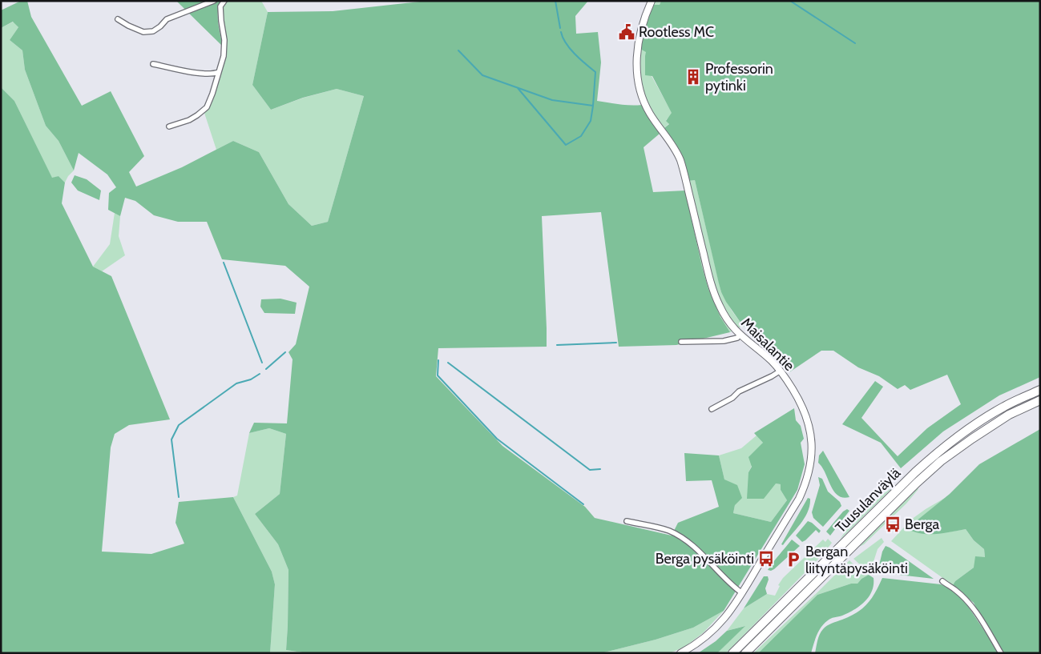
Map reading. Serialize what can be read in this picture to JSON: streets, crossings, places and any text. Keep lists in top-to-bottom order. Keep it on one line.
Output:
{"streets":{"highway":["Tuusulanväylä"],"main road":["Maisalantie"]},"places":{"public building":["Rootless MC"],"building":["Professorin pytinki"],"bus stop":["Berga","Berga pysäköinti"],"parking":["Bergan liityntäpysäköinti"]}}
